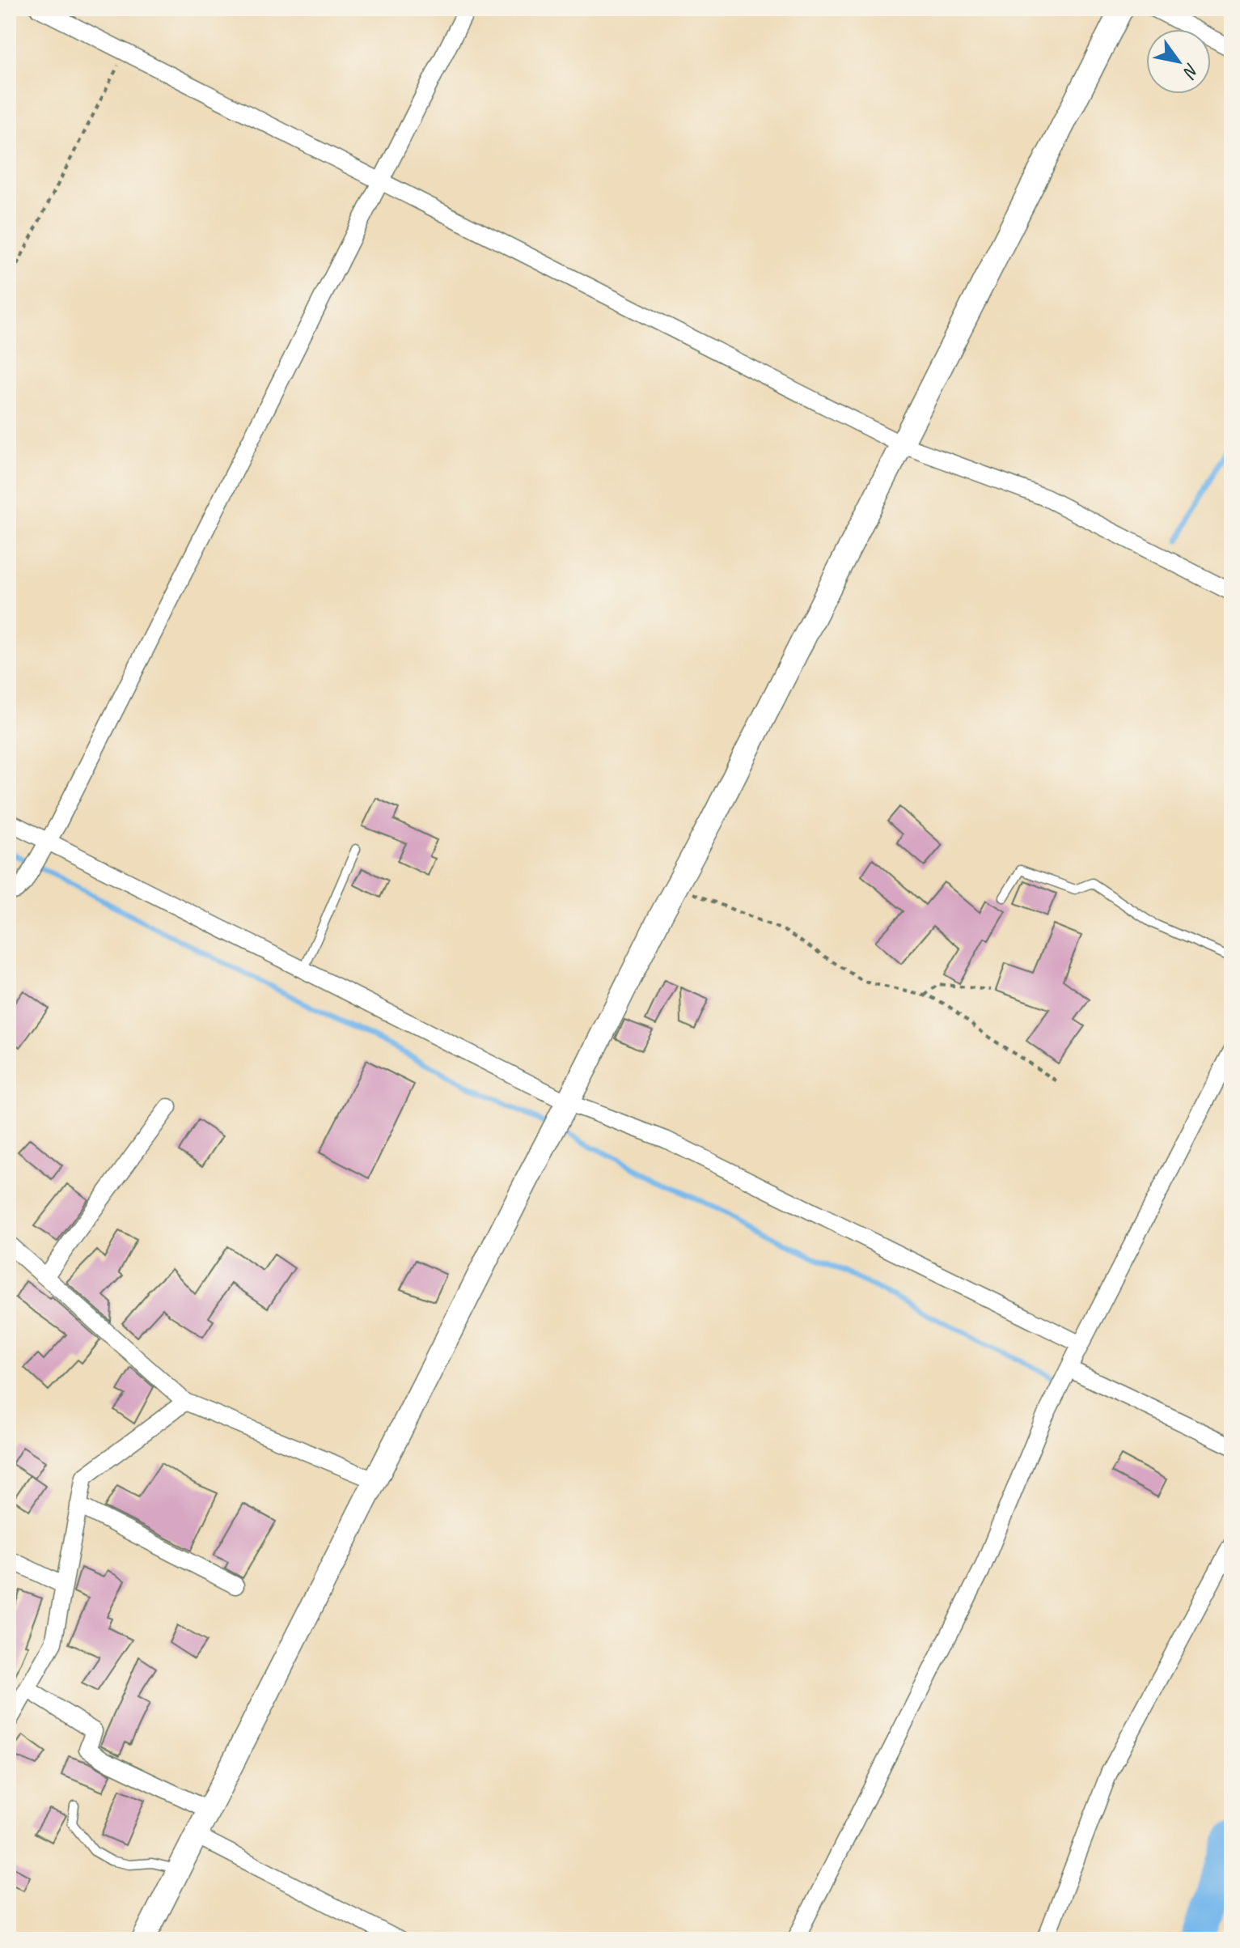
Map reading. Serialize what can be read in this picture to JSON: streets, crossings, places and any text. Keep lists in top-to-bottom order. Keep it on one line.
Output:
{"north":"bottom right"}
